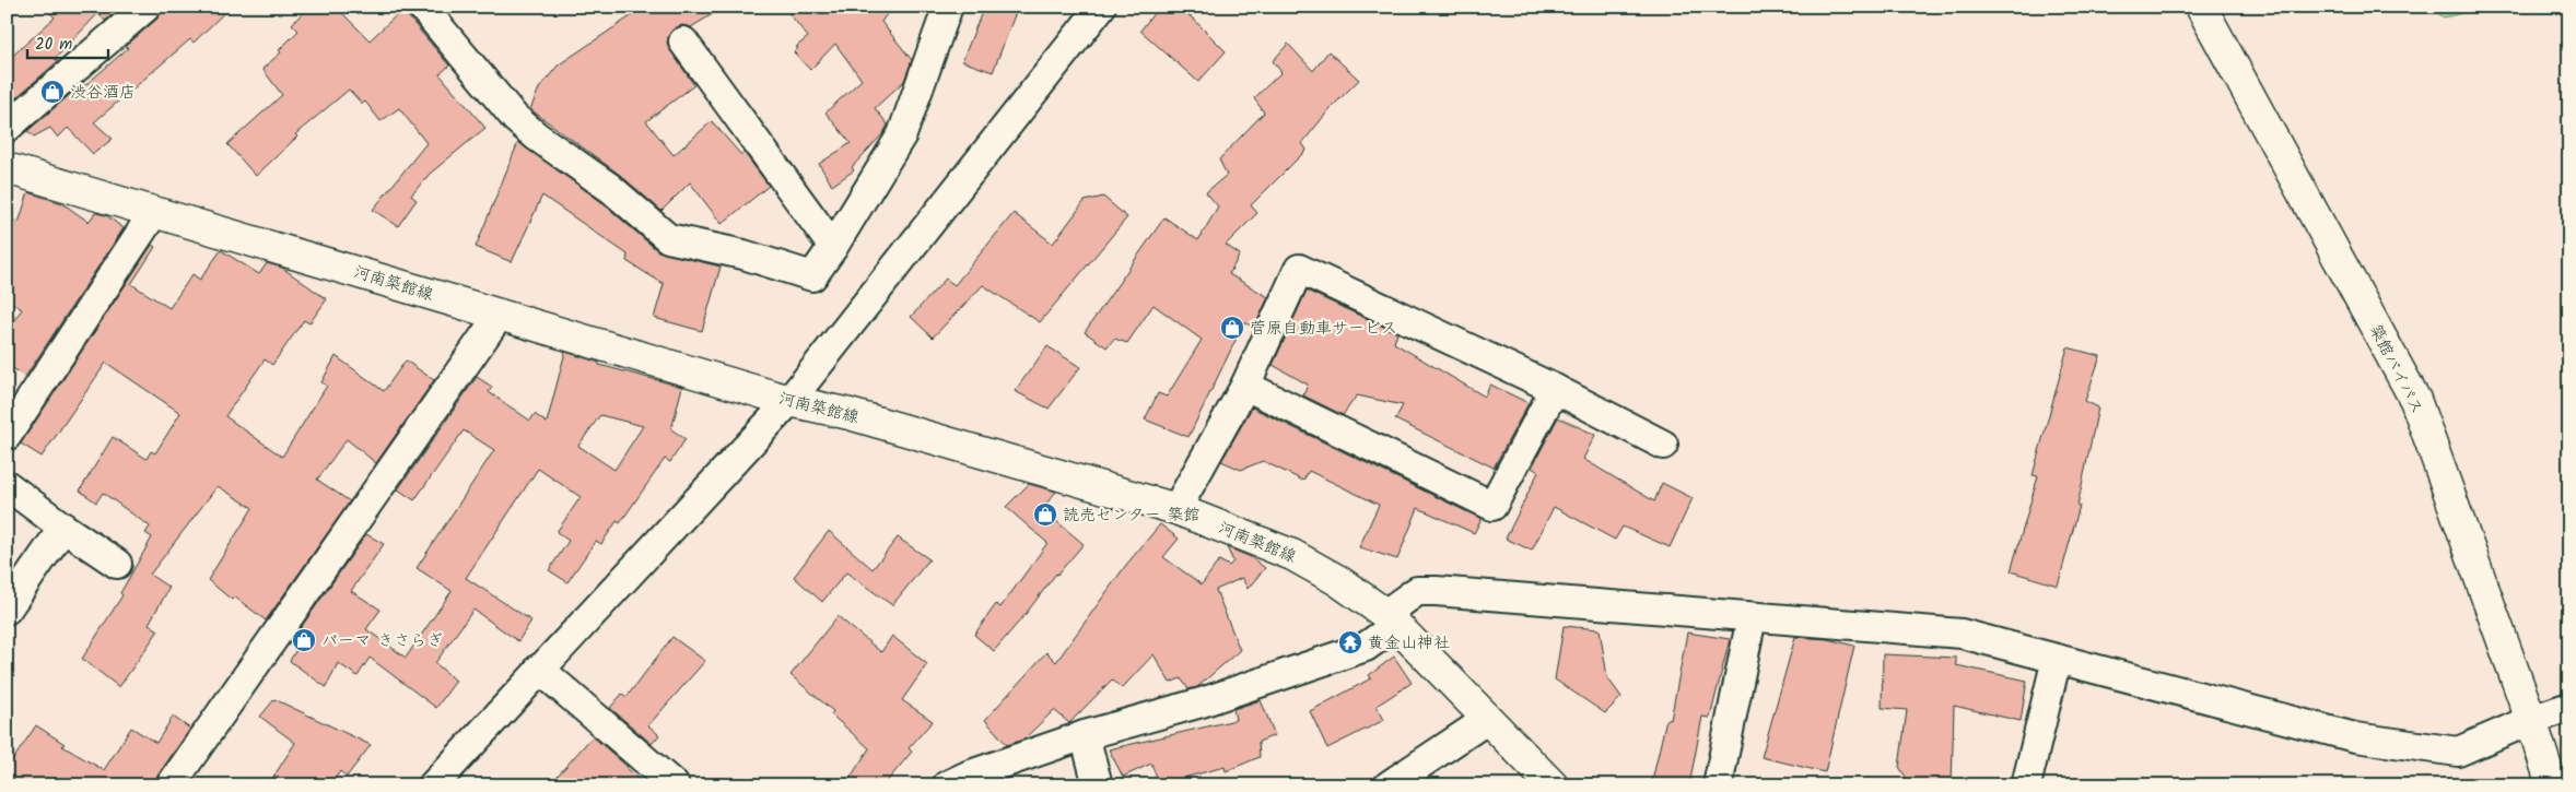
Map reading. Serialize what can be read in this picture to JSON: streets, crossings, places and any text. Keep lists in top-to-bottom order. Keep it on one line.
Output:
{"streets":{"main road":["河南築館線","築館バイパス"]},"places":{"shop":["渋谷酒店","菅原自動車サービス","読売センター 築館","パーマ きさらぎ"],"temple":["黄金山神社"]},"scale_bar":"20 m"}
